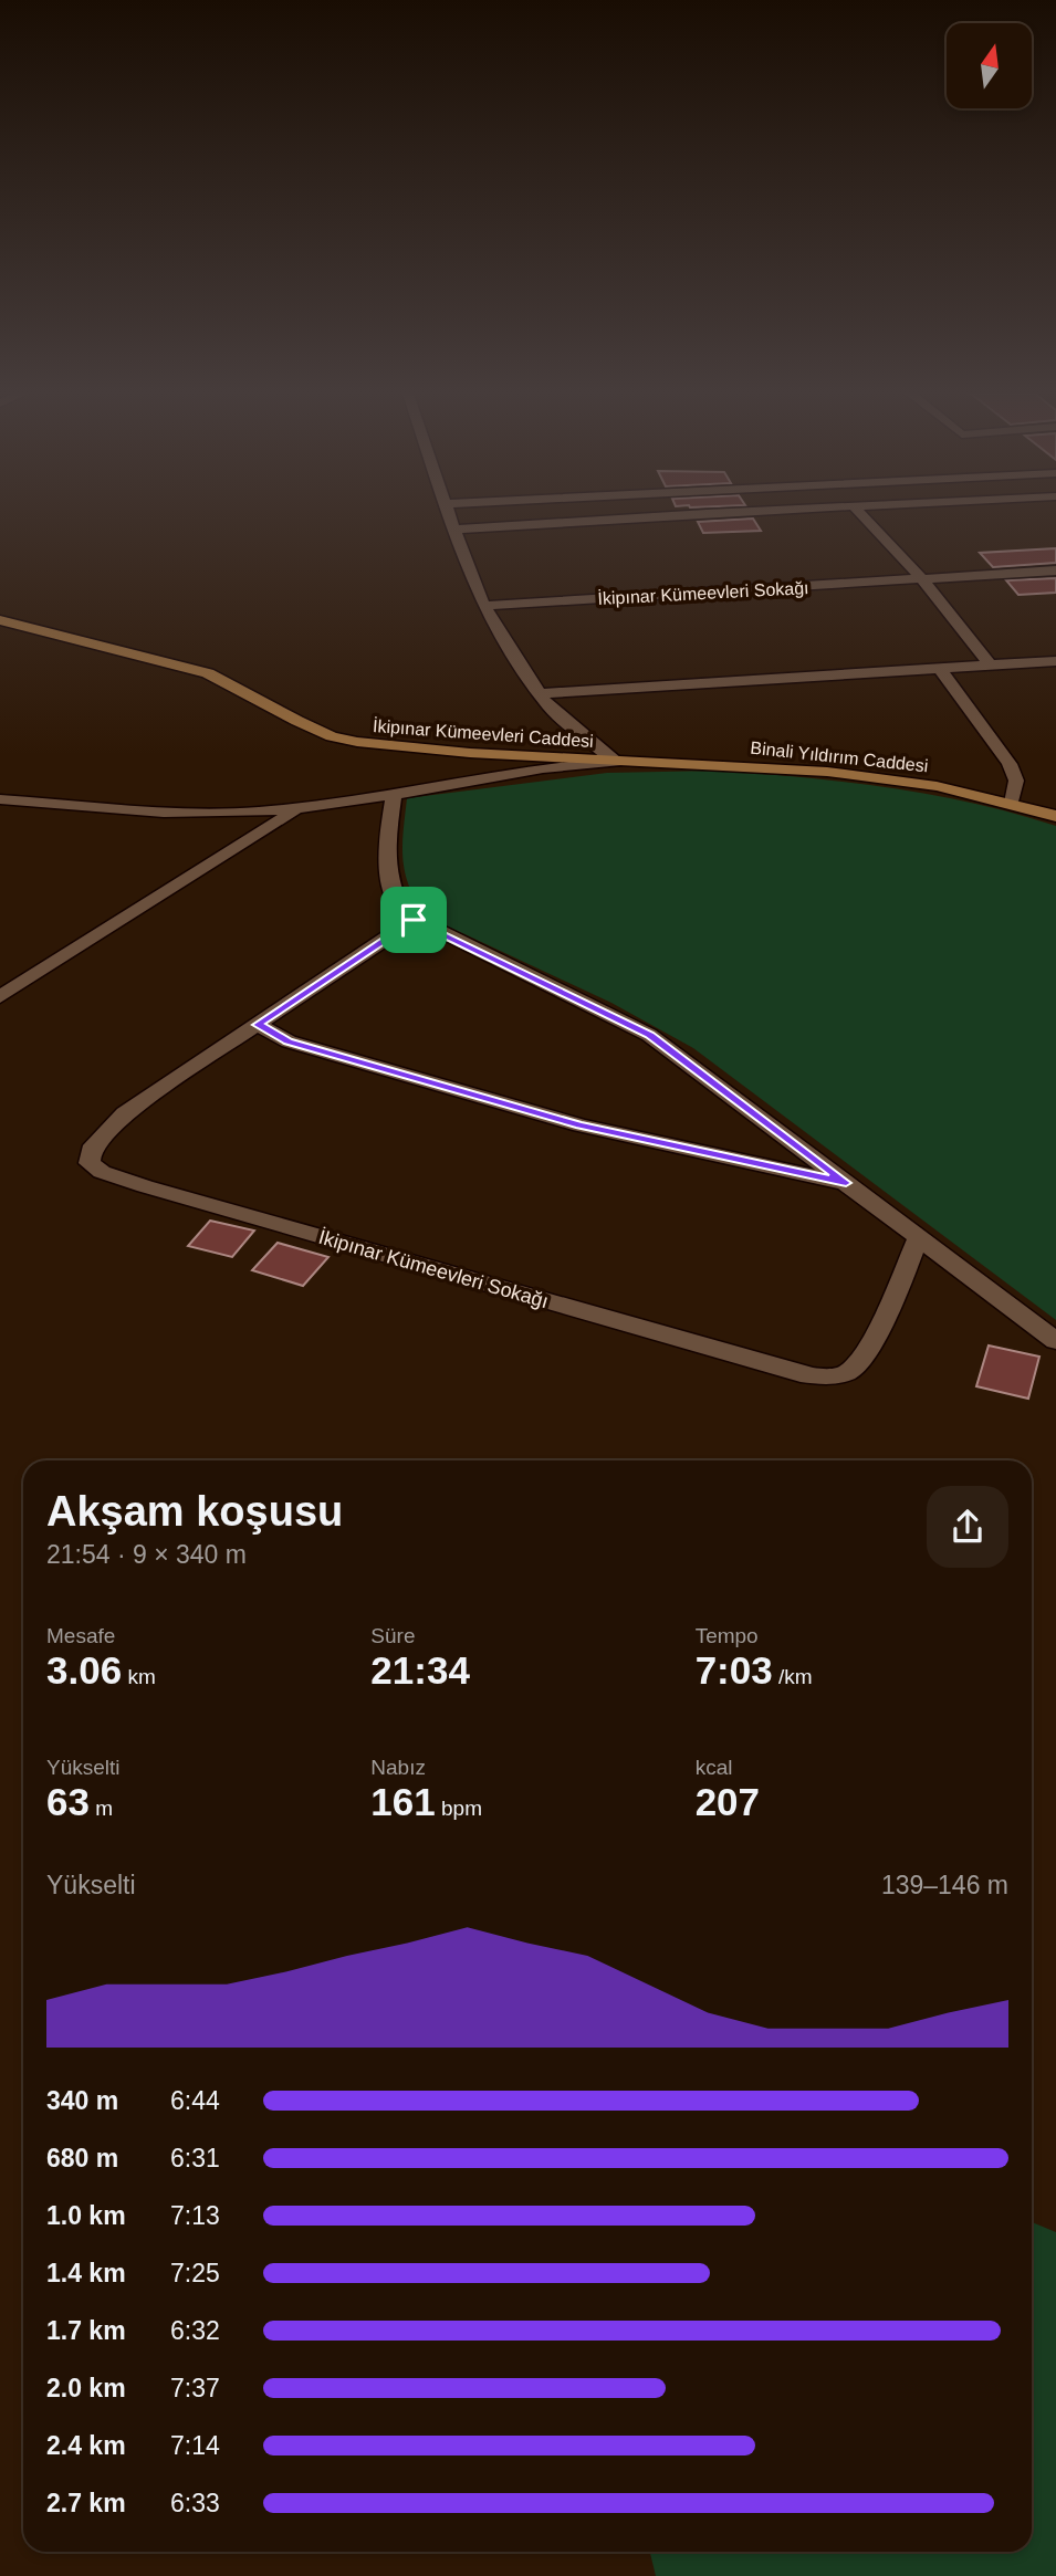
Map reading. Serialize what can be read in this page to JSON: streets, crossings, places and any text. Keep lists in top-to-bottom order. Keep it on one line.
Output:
{"streets":{"street":["İkipınar Kümeevleri Sokağı","İkipınar Kümeevleri Caddesi","Binali Yıldırım Caddesi"]},"crossings":[["İkipınar Kümeevleri Caddesi","Binali Yıldırım Caddesi"]],"north":"top","page":{"heading":["Akşam koşusu","21:54 · 9 × 340 m"],"stats":[["Mesafe","3.06 km"],["Süre","21:34"],["Tempo","7:03 /km"],["Yükselti","63 m"],["Nabız","161 bpm"],["kcal","207"]],"chart":["Yükselti","139–146 m"],"list":[{"name":"340 m","note":"6:44"},{"name":"680 m","note":"6:31"},{"name":"1.0 km","note":"7:13"},{"name":"1.4 km","note":"7:25"},{"name":"1.7 km","note":"6:32"},{"name":"2.0 km","note":"7:37"},{"name":"2.4 km","note":"7:14"},{"name":"2.7 km","note":"6:33"}]}}
